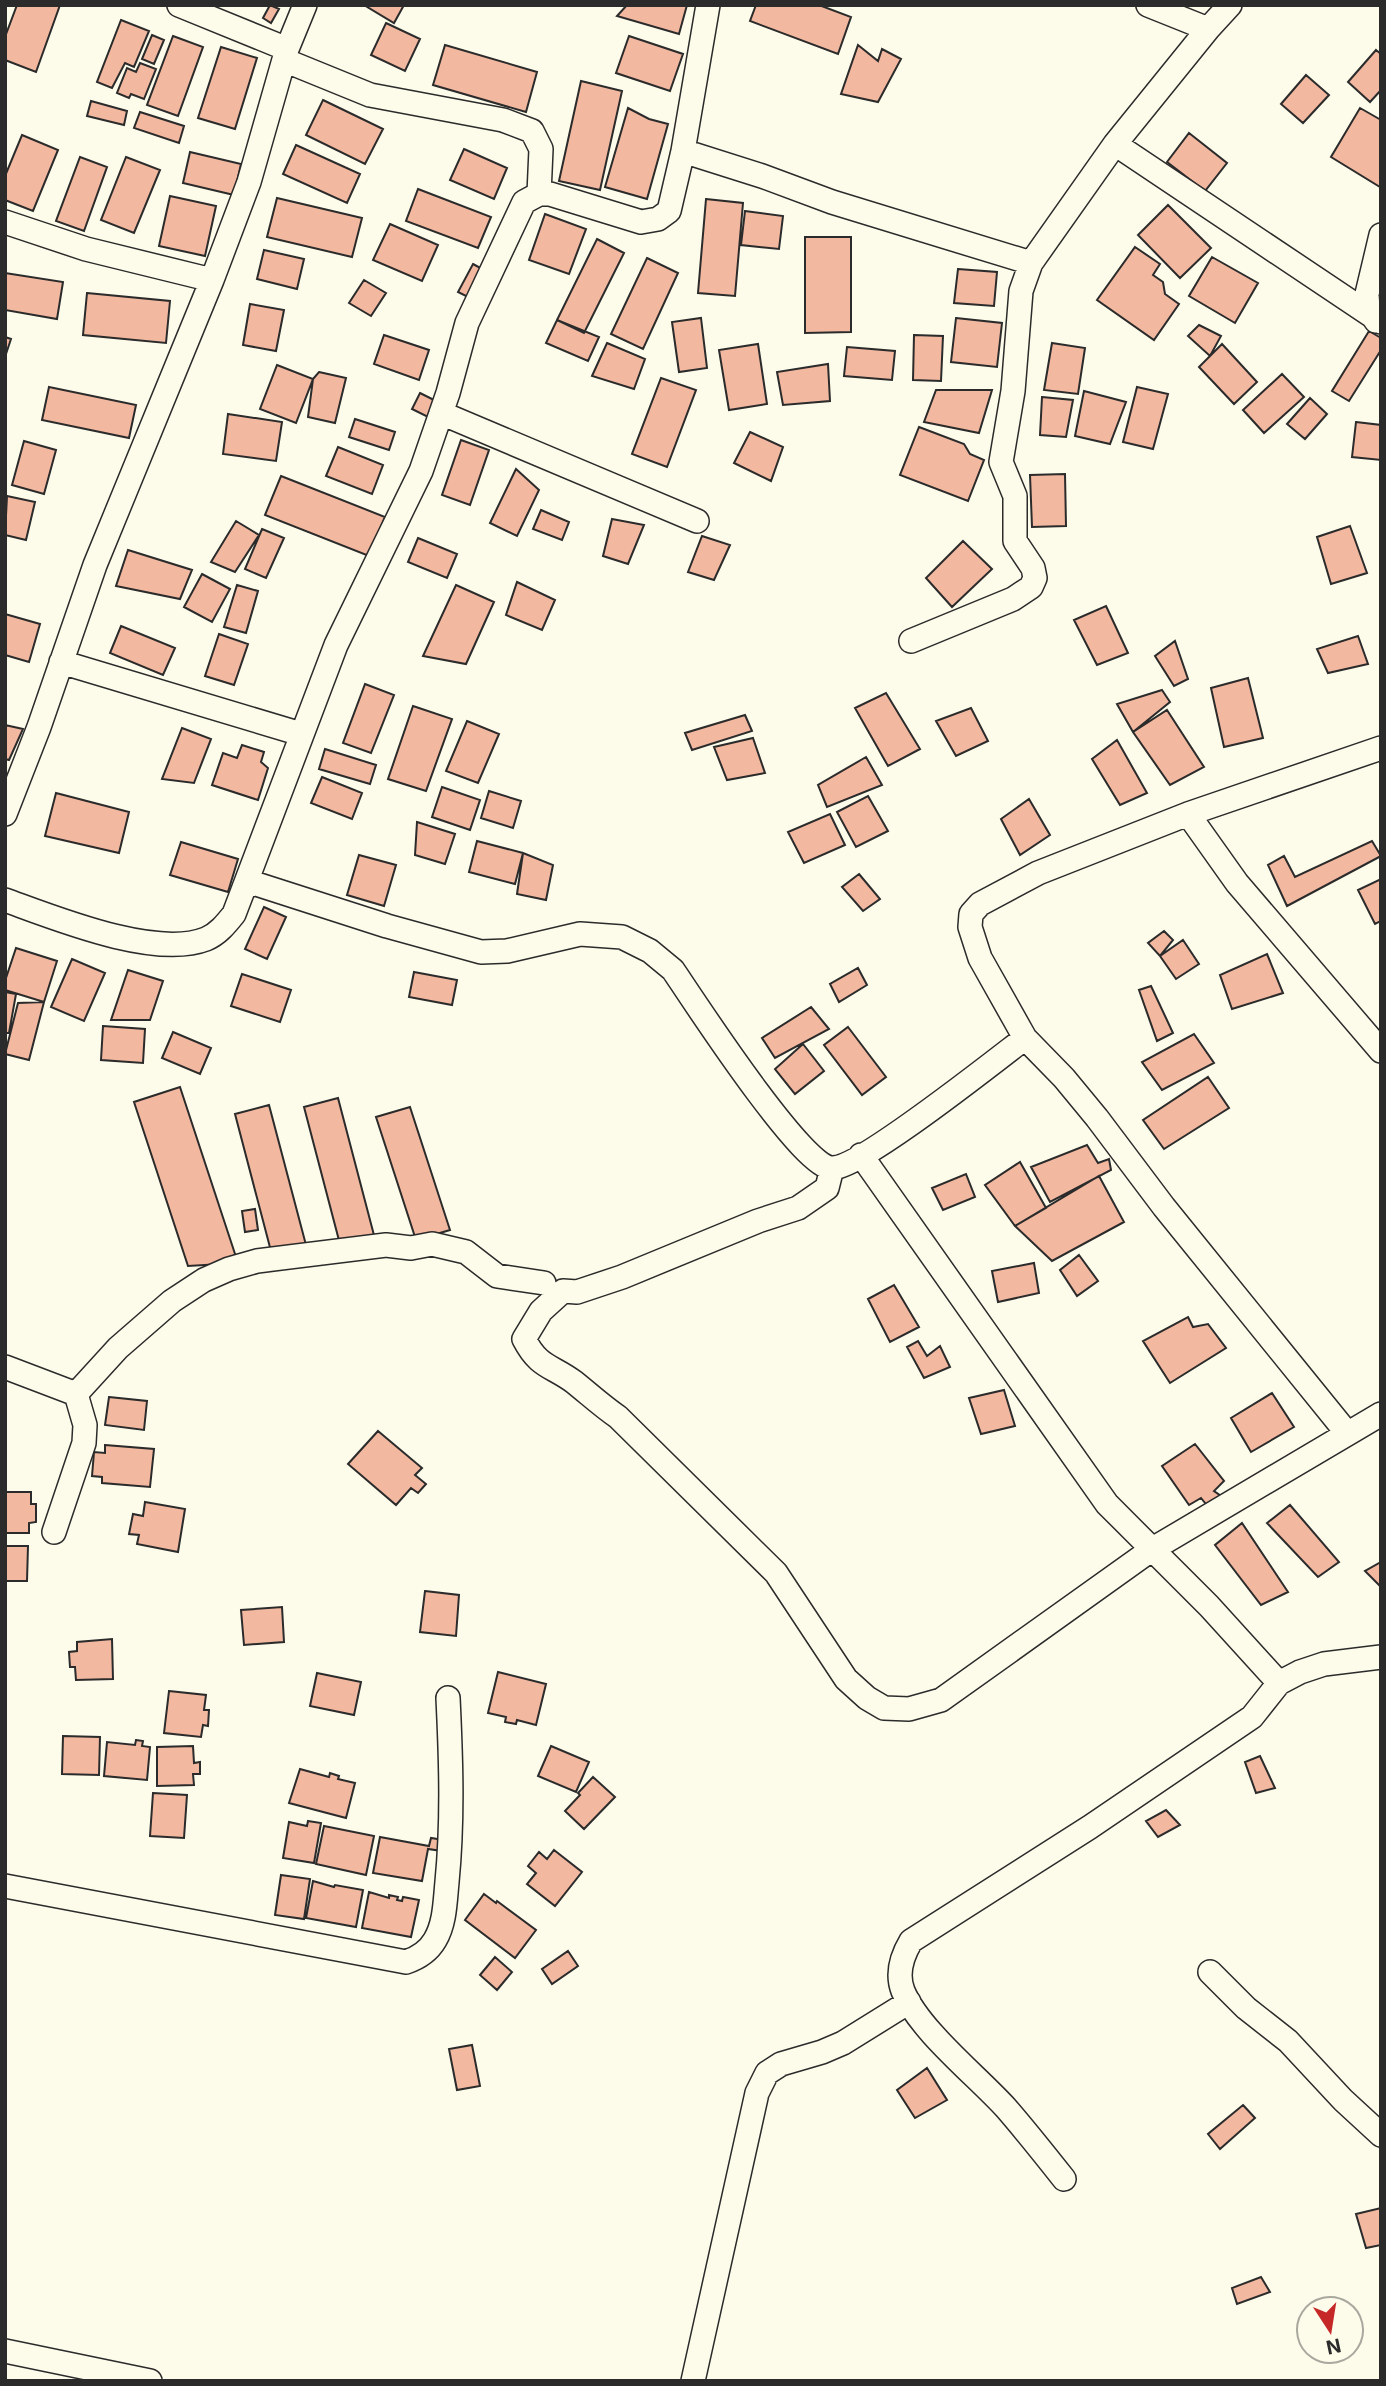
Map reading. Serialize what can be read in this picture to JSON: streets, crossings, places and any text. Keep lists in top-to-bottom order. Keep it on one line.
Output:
{"north":"bottom"}
